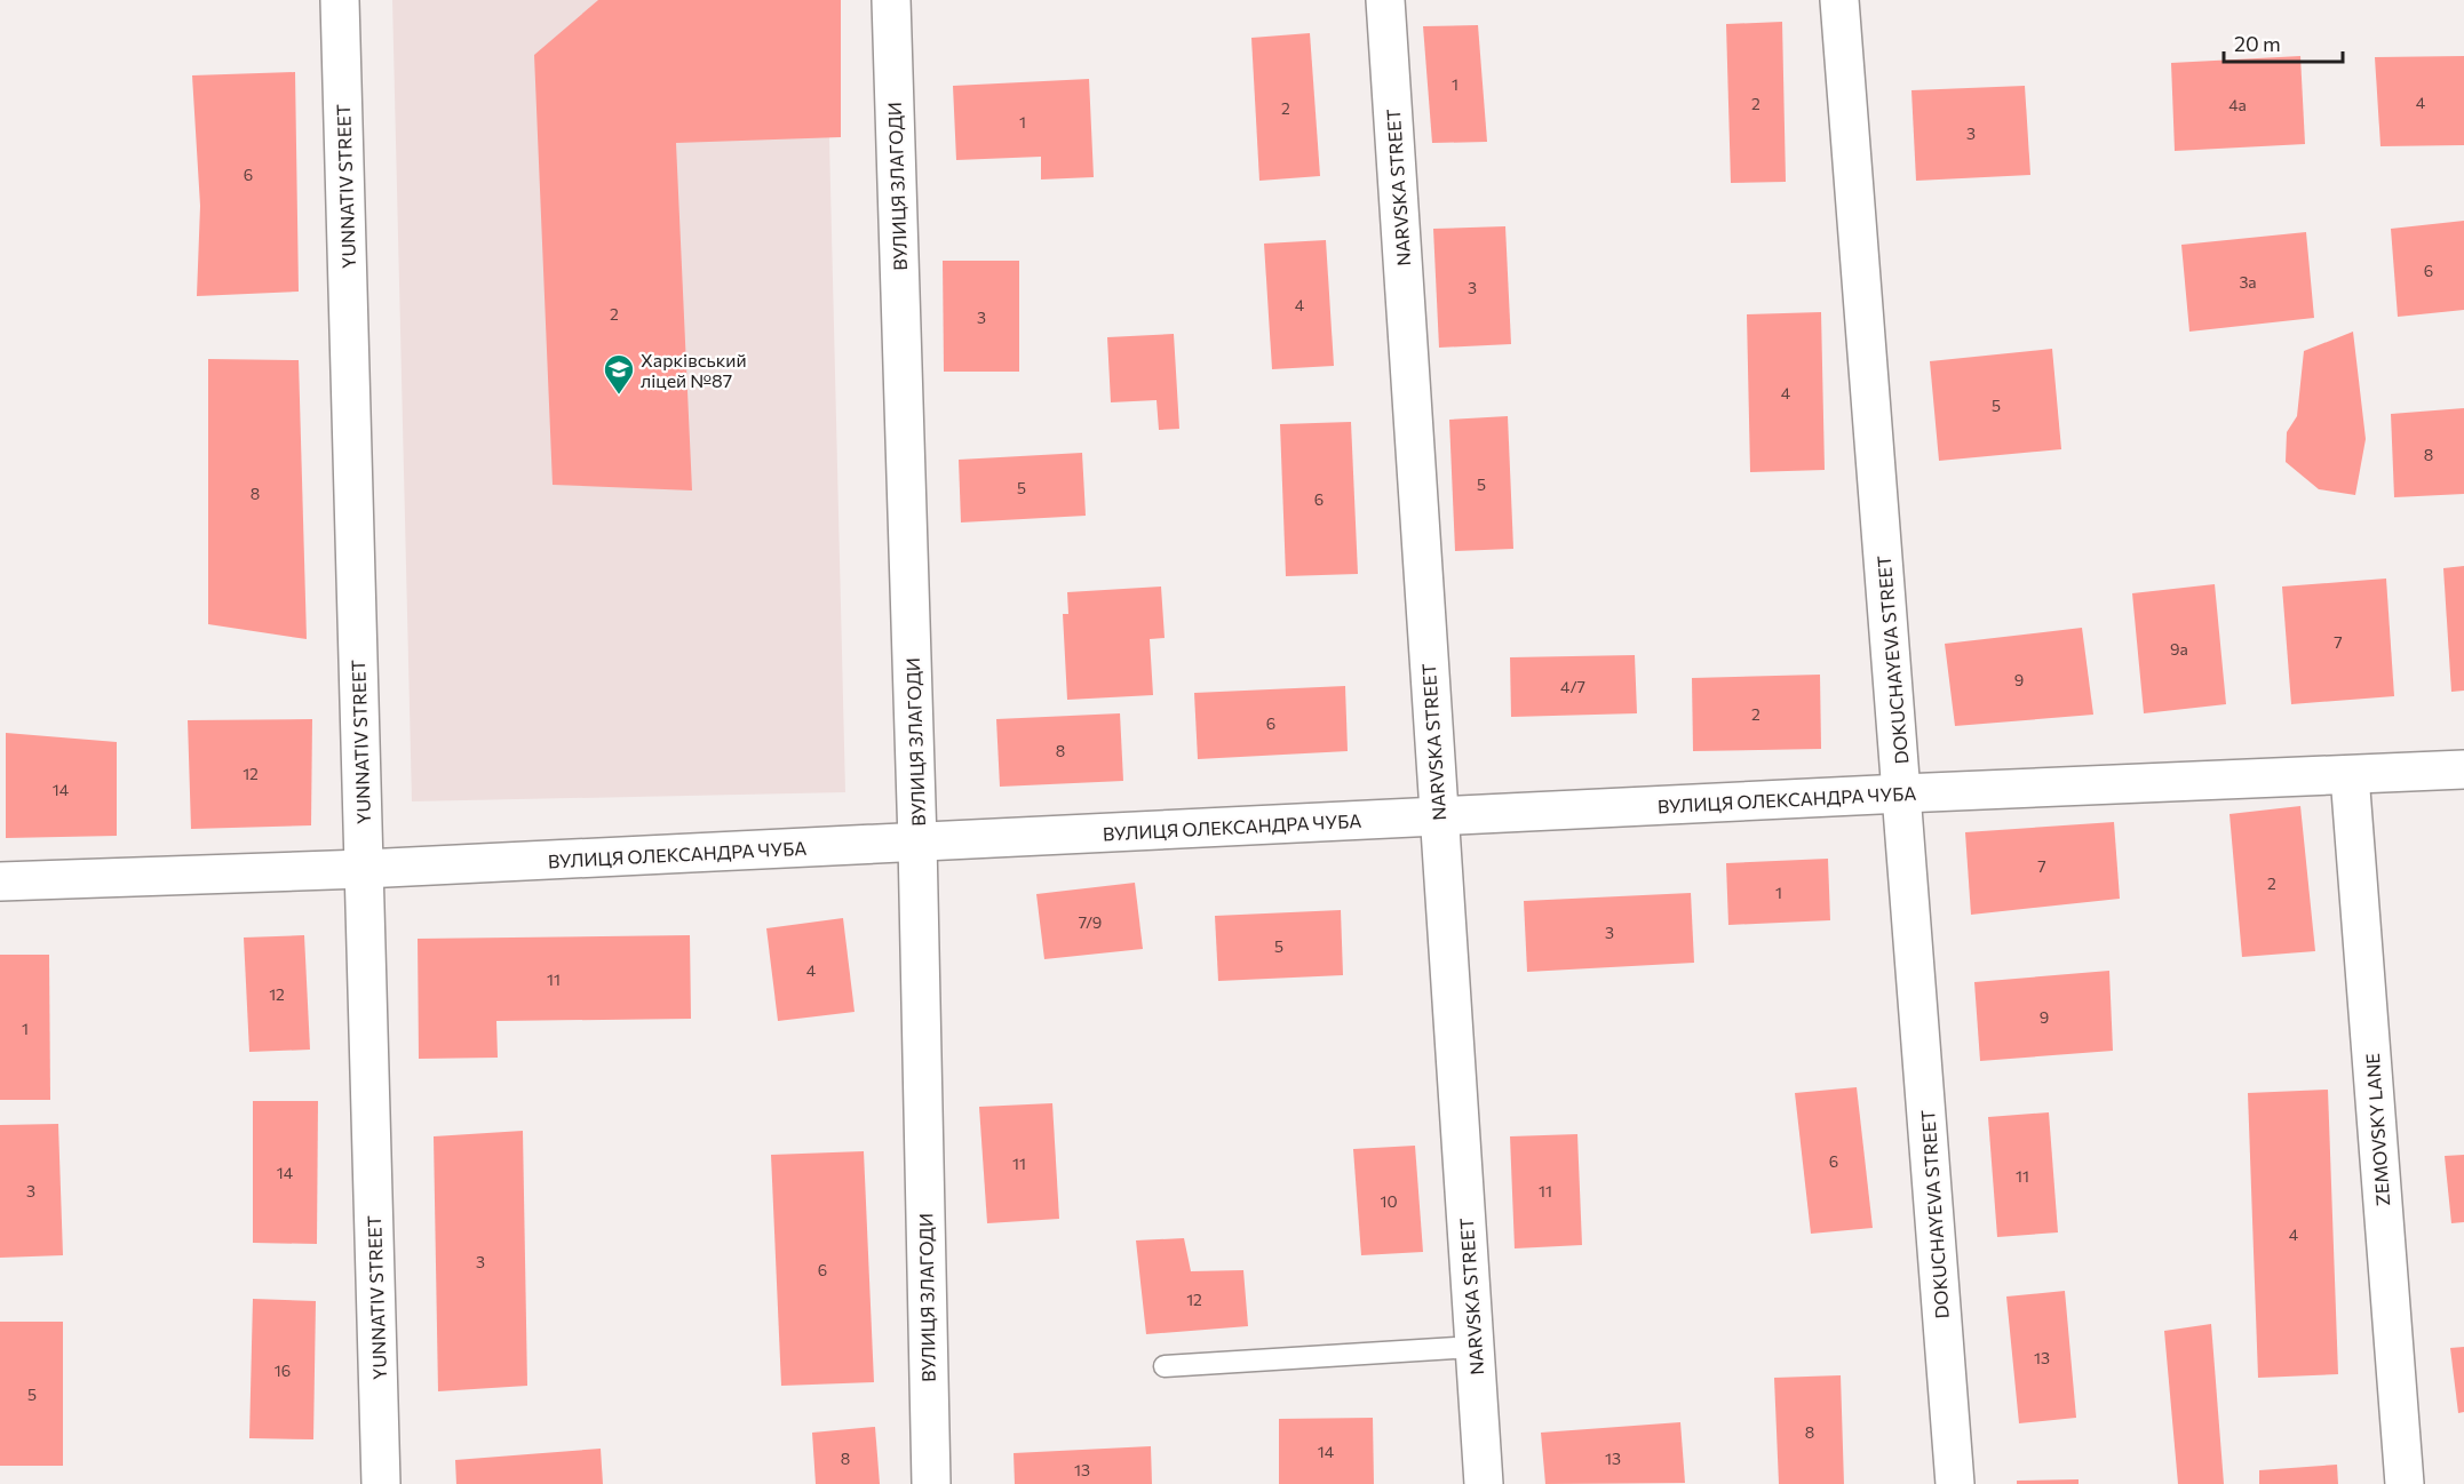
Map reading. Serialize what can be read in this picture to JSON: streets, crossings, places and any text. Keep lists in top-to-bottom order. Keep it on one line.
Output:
{"streets":{"street":["YUNNATIV STREET","ВУЛИЦЯ ЗЛАГОДИ","NARVSKA STREET","DOKUCHAYEVA STREET","ВУЛИЦЯ ОЛЕКСАНДРА ЧУБА","ZEMOVSKY LANE"]},"crossings":[["YUNNATIV STREET","ВУЛИЦЯ ОЛЕКСАНДРА ЧУБА"],["ВУЛИЦЯ ЗЛАГОДИ","ВУЛИЦЯ ОЛЕКСАНДРА ЧУБА"],["NARVSKA STREET","ВУЛИЦЯ ОЛЕКСАНДРА ЧУБА"],["DOKUCHAYEVA STREET","ВУЛИЦЯ ОЛЕКСАНДРА ЧУБА"],["ВУЛИЦЯ ОЛЕКСАНДРА ЧУБА","ZEMOVSKY LANE"]],"places":{"school or university":["Харківський ліцей №87"]},"house_numbers":["1","4","2","4а","2","1","3","6","6","3а","3","4","2","3","4","5","8","5","5","8","6","7","9а","9","4/7","2","6","8","12","14","7","2","1","7/9","3","5","4","11","12","9","1","6","11","14","11","3","11","10","4","3","6","12","13","16","5","8","14","8","13","13"],"scale_bar":"20 m"}
